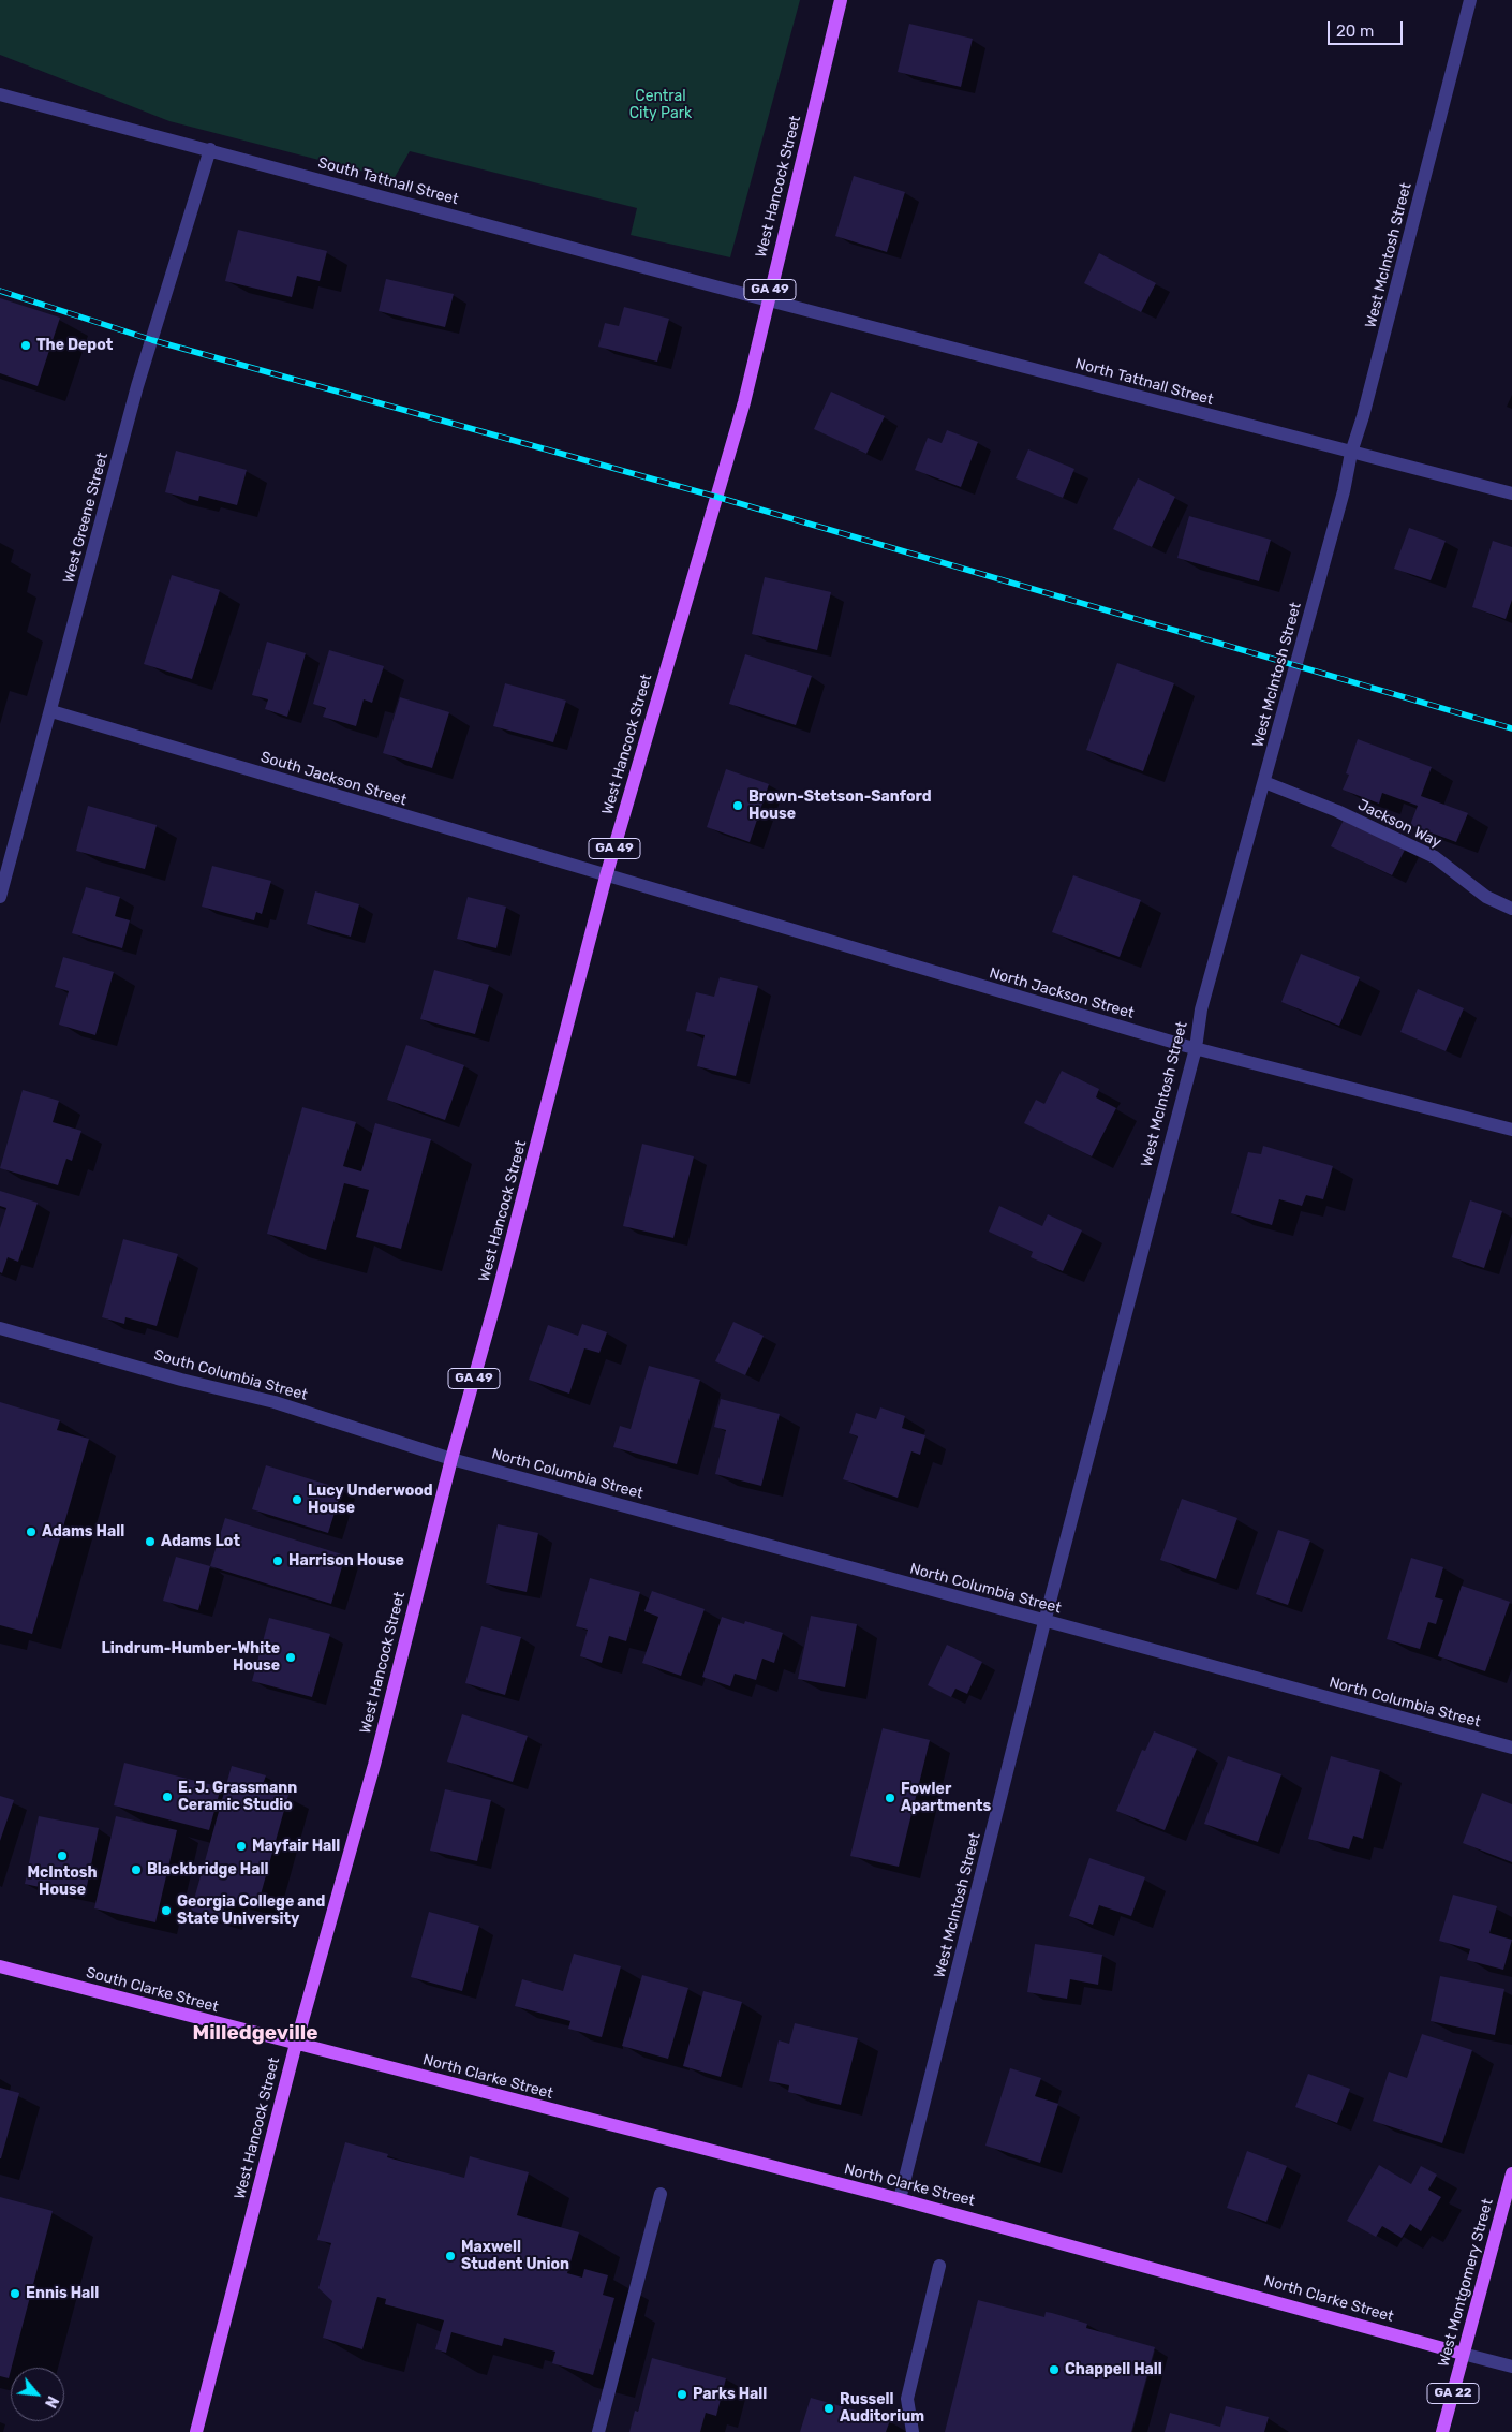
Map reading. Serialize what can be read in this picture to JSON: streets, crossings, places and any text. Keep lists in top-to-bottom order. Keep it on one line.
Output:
{"streets":{"main road":["West Hancock Street","GA 49","South Clarke Street","North Clarke Street","West Montgomery Street","GA 22"],"street":["South Tattnall Street","West McIntosh Street","North Tattnall Street","West Greene Street","South Jackson Street","Jackson Way","North Jackson Street","South Columbia Street","North Columbia Street"]},"crossings":[["South Tattnall Street","West Hancock Street"],["South Tattnall Street","North Tattnall Street"],["South Tattnall Street","West Greene Street"],["West Hancock Street","North Tattnall Street"],["West Hancock Street","South Jackson Street"],["West Hancock Street","North Jackson Street"],["West Hancock Street","South Columbia Street"],["West Hancock Street","North Columbia Street"],["West Hancock Street","South Clarke Street"],["West Hancock Street","North Clarke Street"],["West McIntosh Street","North Tattnall Street"],["West McIntosh Street","Jackson Way"],["West McIntosh Street","North Jackson Street"],["West McIntosh Street","North Columbia Street"],["West McIntosh Street","North Clarke Street"],["West Greene Street","South Jackson Street"],["South Jackson Street","North Jackson Street"],["South Columbia Street","North Columbia Street"],["South Clarke Street","North Clarke Street"],["North Clarke Street","West Montgomery Street"]],"districts":["Milledgeville"],"parks":["Central City Park"],"places":["The Depot","Brown-Stetson-Sanford House","Lucy Underwood House","Adams Hall","Adams Lot","Harrison House","Lindrum-Humber-White House","E. J. Grassmann Ceramic Studio","Fowler Apartments","Mayfair Hall","McIntosh House","Blackbridge Hall","Georgia College and State University","Maxwell Student Union","Ennis Hall","Chappell Hall","Parks Hall","Russell Auditorium"],"scale_bar":"20 m","north":"bottom right"}
